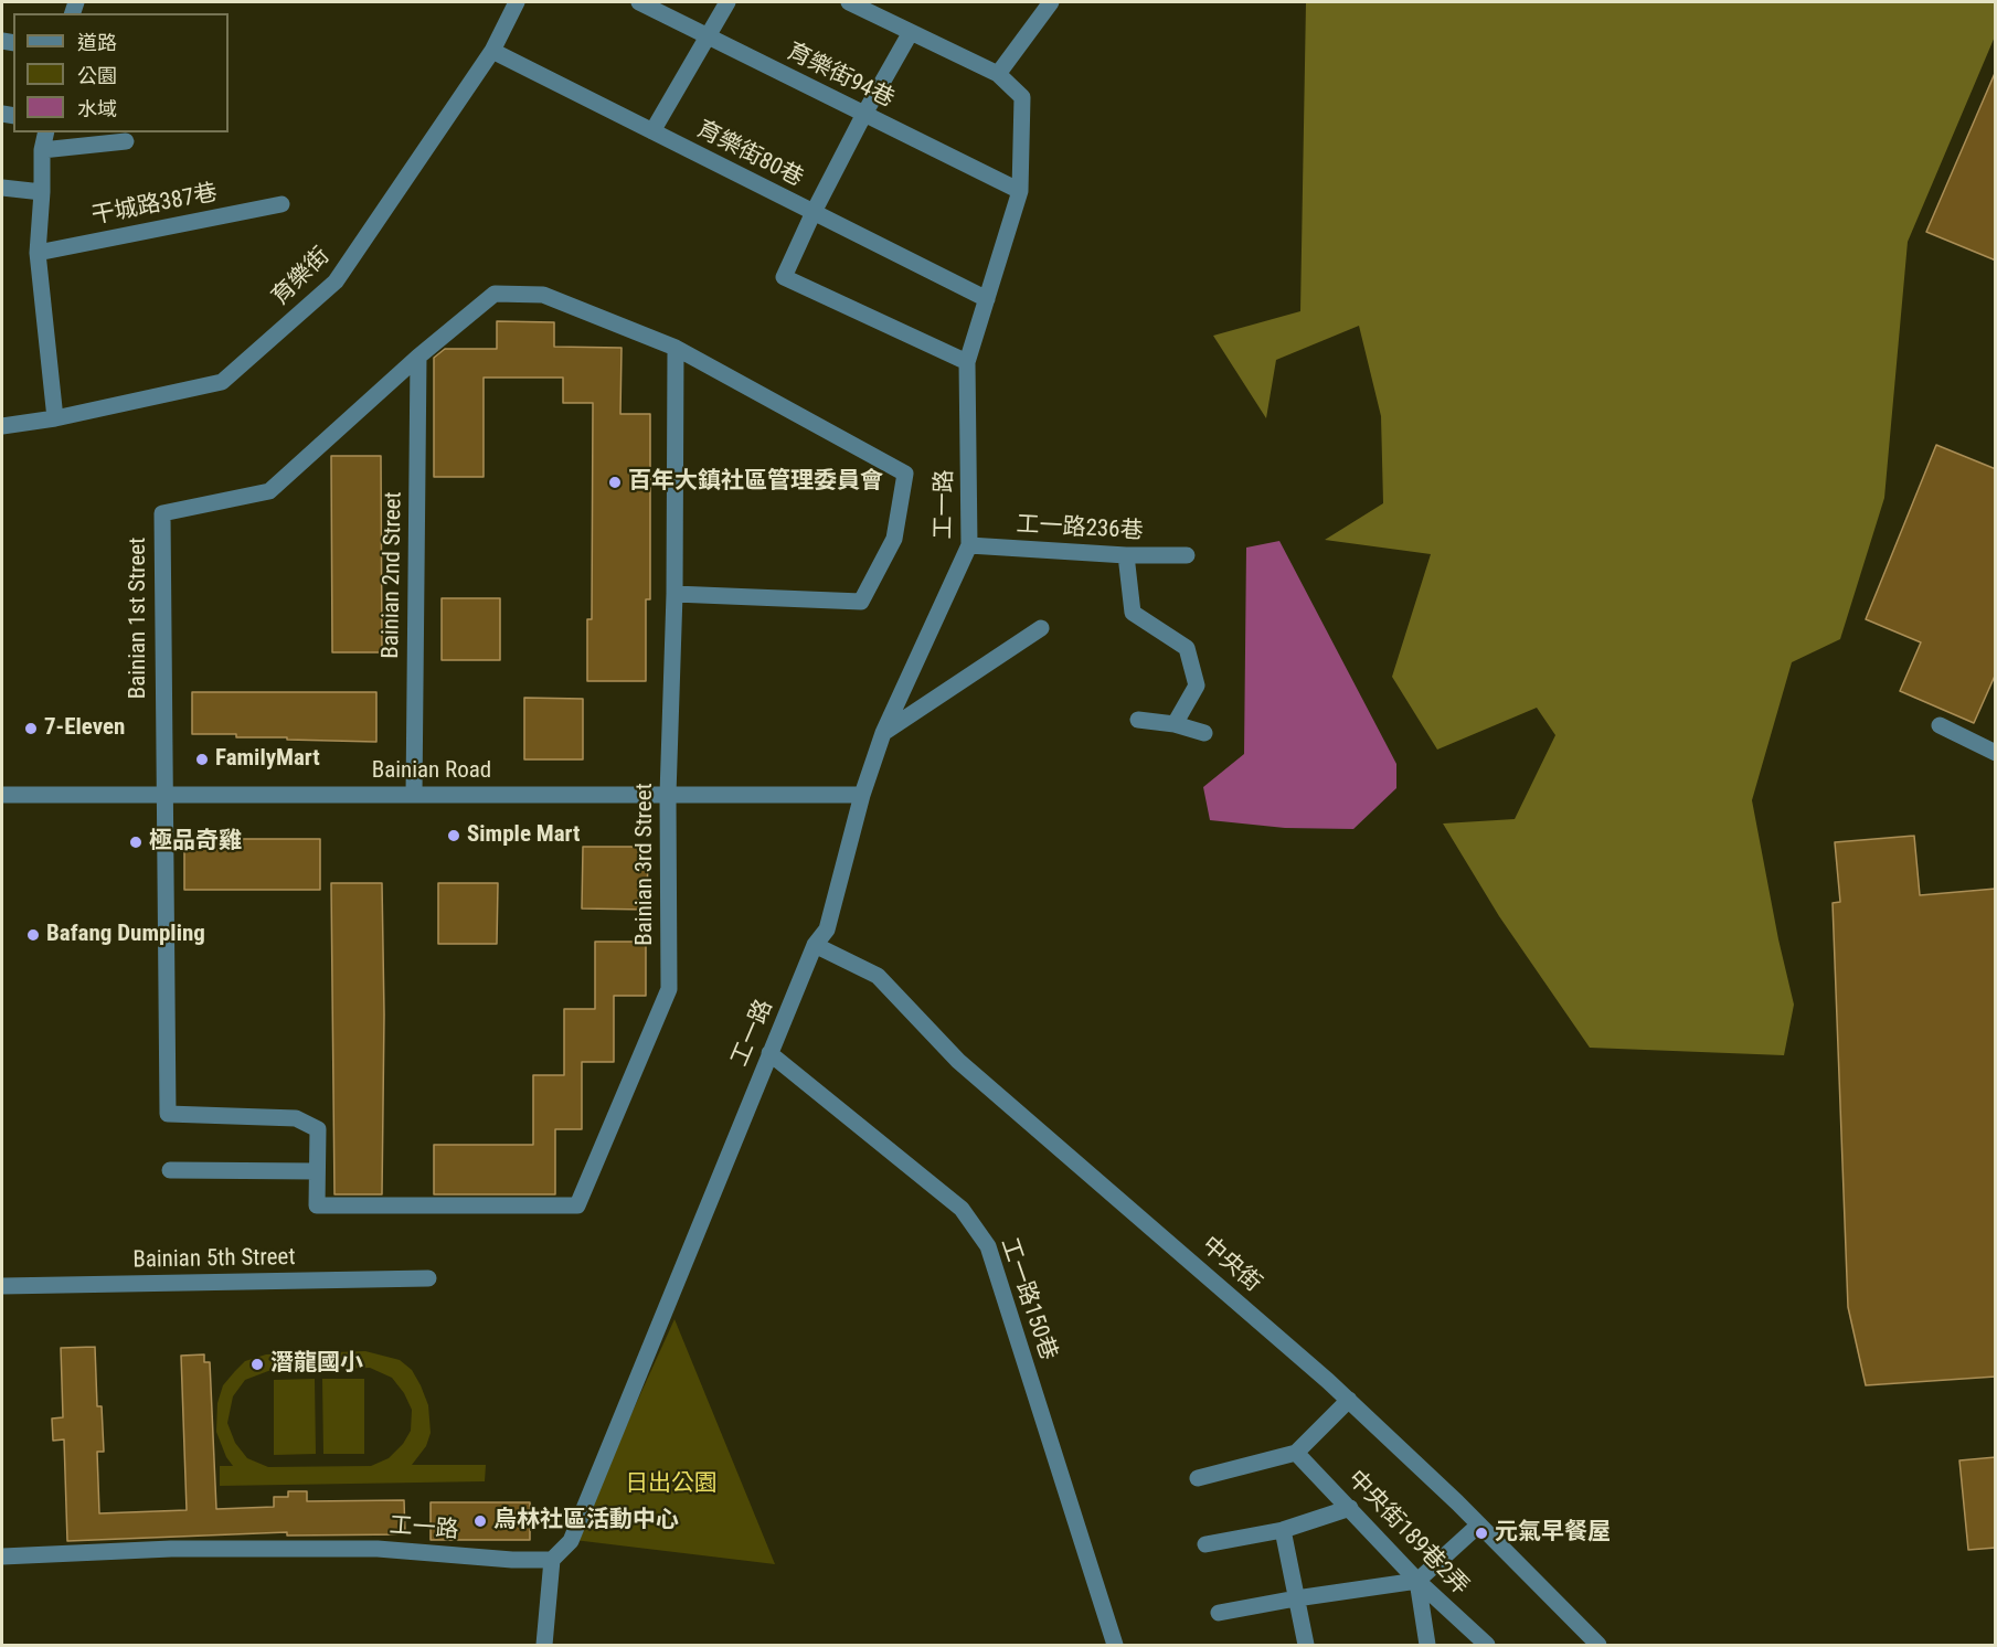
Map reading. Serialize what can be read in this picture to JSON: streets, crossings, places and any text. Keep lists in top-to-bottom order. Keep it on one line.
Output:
{"streets":{"street":["育樂街94巷","育樂街80巷","干城路387巷","育樂街","工一路","工一路236巷","Bainian 2nd Street","Bainian 1st Street","Bainian Road","Bainian 3rd Street","Bainian 5th Street","中央街","工一路150巷","中央街189巷2弄"]},"crossings":[["育樂街94巷","工一路"],["育樂街80巷","育樂街"],["育樂街80巷","工一路"],["工一路","工一路236巷"],["工一路","Bainian Road"],["工一路","中央街"],["工一路","工一路150巷"],["Bainian 2nd Street","Bainian 1st Street"],["Bainian 2nd Street","Bainian Road"],["Bainian 1st Street","Bainian Road"],["Bainian 1st Street","Bainian 3rd Street"],["Bainian Road","Bainian 3rd Street"]],"parks":["日出公園"],"places":["百年大鎮社區管理委員會","7-Eleven","FamilyMart","Simple Mart","極品奇雞","Bafang Dumpling","潛龍國小","烏林社區活動中心","元氣早餐屋"],"legend":["道路","公園","水域"]}
